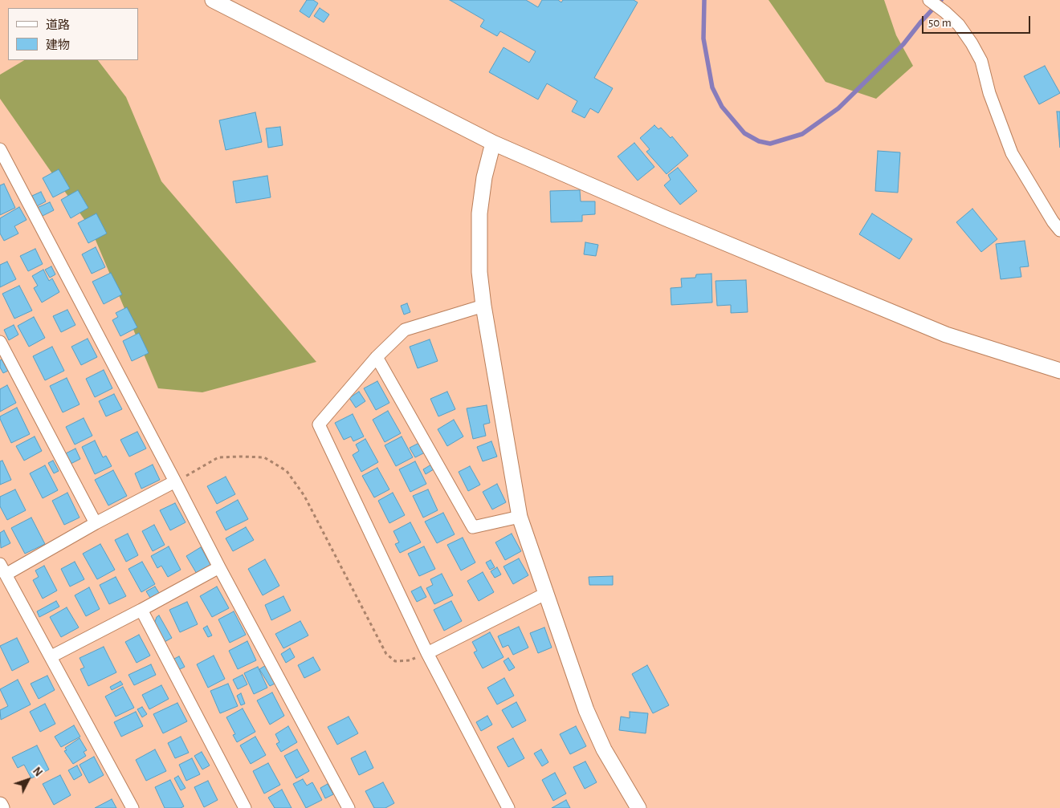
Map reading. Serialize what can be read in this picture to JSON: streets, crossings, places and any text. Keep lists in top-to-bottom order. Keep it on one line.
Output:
{"legend":["道路","建物"],"scale_bar":"50 m","north":"top right"}
